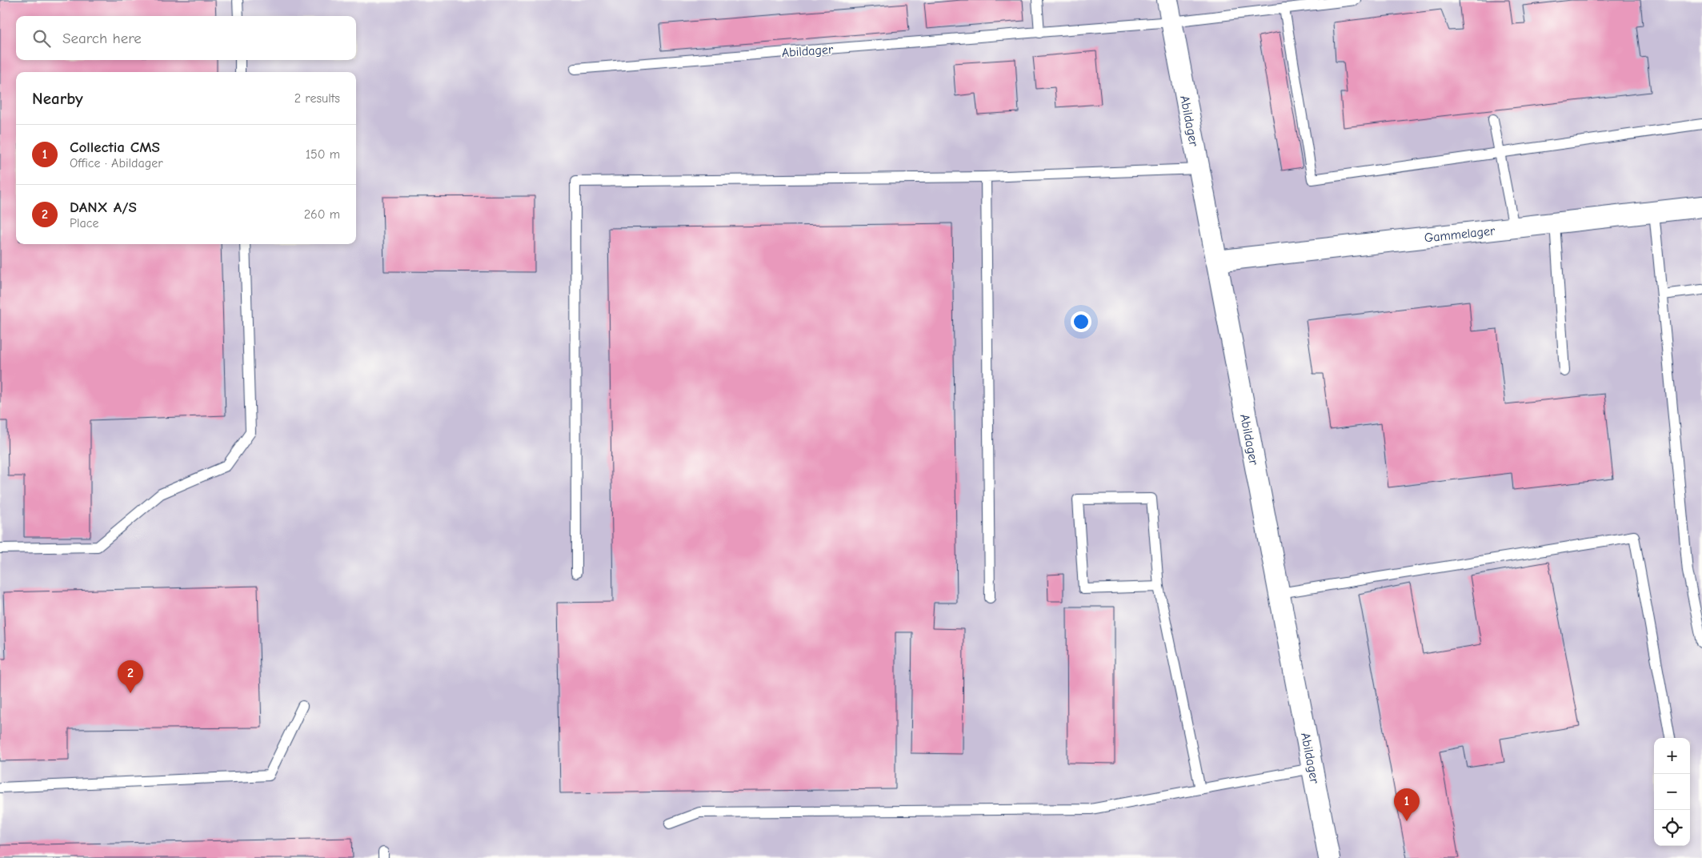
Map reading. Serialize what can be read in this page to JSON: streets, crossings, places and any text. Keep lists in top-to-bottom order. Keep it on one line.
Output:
{"streets":{"street":["Abildager","Gammelager"]},"crossings":[["Abildager","Gammelager"]],"page":{"search":"Search here","heading":["Nearby","2 results"],"list":[{"mark":"1","name":"Collectia CMS","note":"Office · Abildager","value":"150 m"},{"mark":"2","name":"DANX A/S","note":"Place","value":"260 m"}],"pins":["2","1"],"map_buttons":["+","−"]}}
